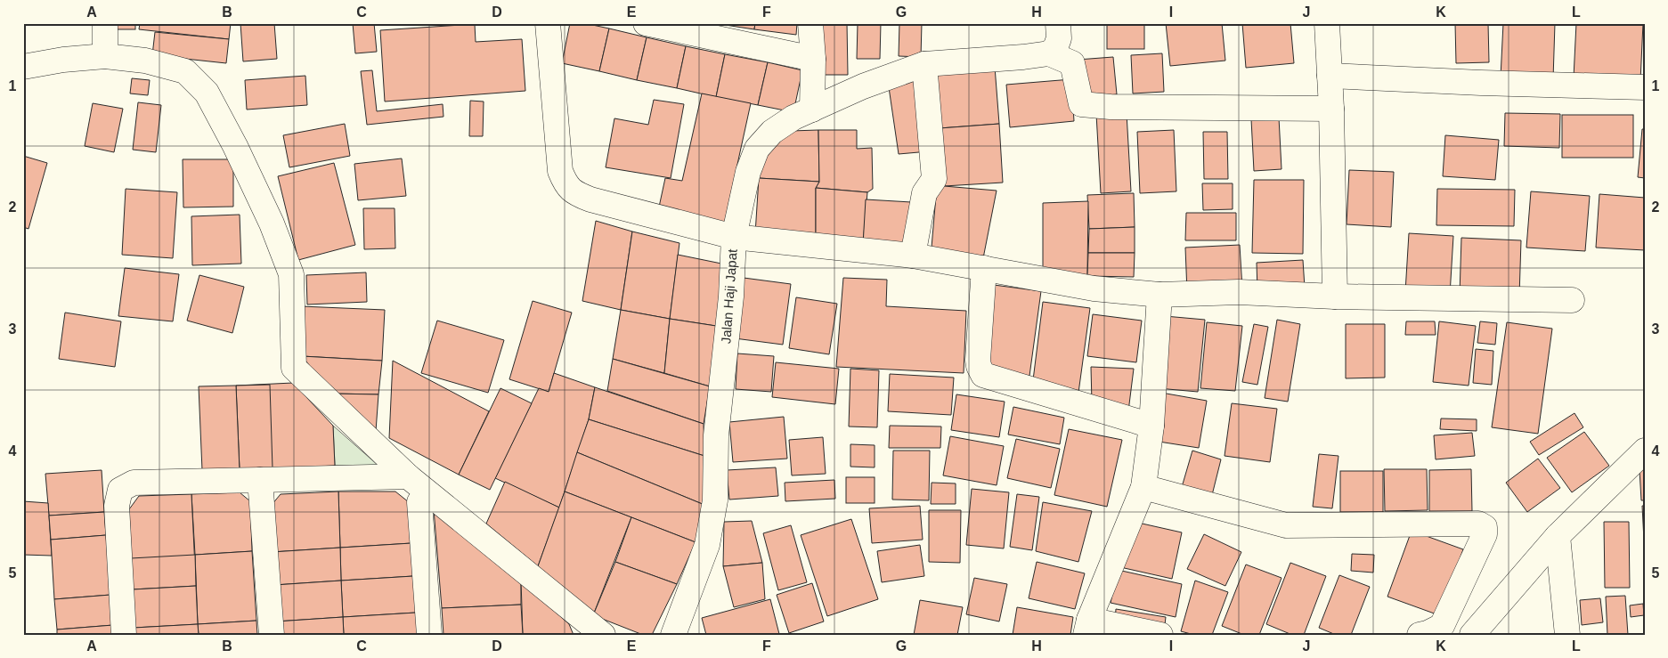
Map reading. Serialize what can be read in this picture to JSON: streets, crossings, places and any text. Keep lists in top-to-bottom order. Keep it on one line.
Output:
{"streets":{"street":["Jalan Haji Japat"]},"grid":{"columns":["A","B","C","D","E","F","G","H","I","J","K","L"],"rows":["1","2","3","4","5"]}}
